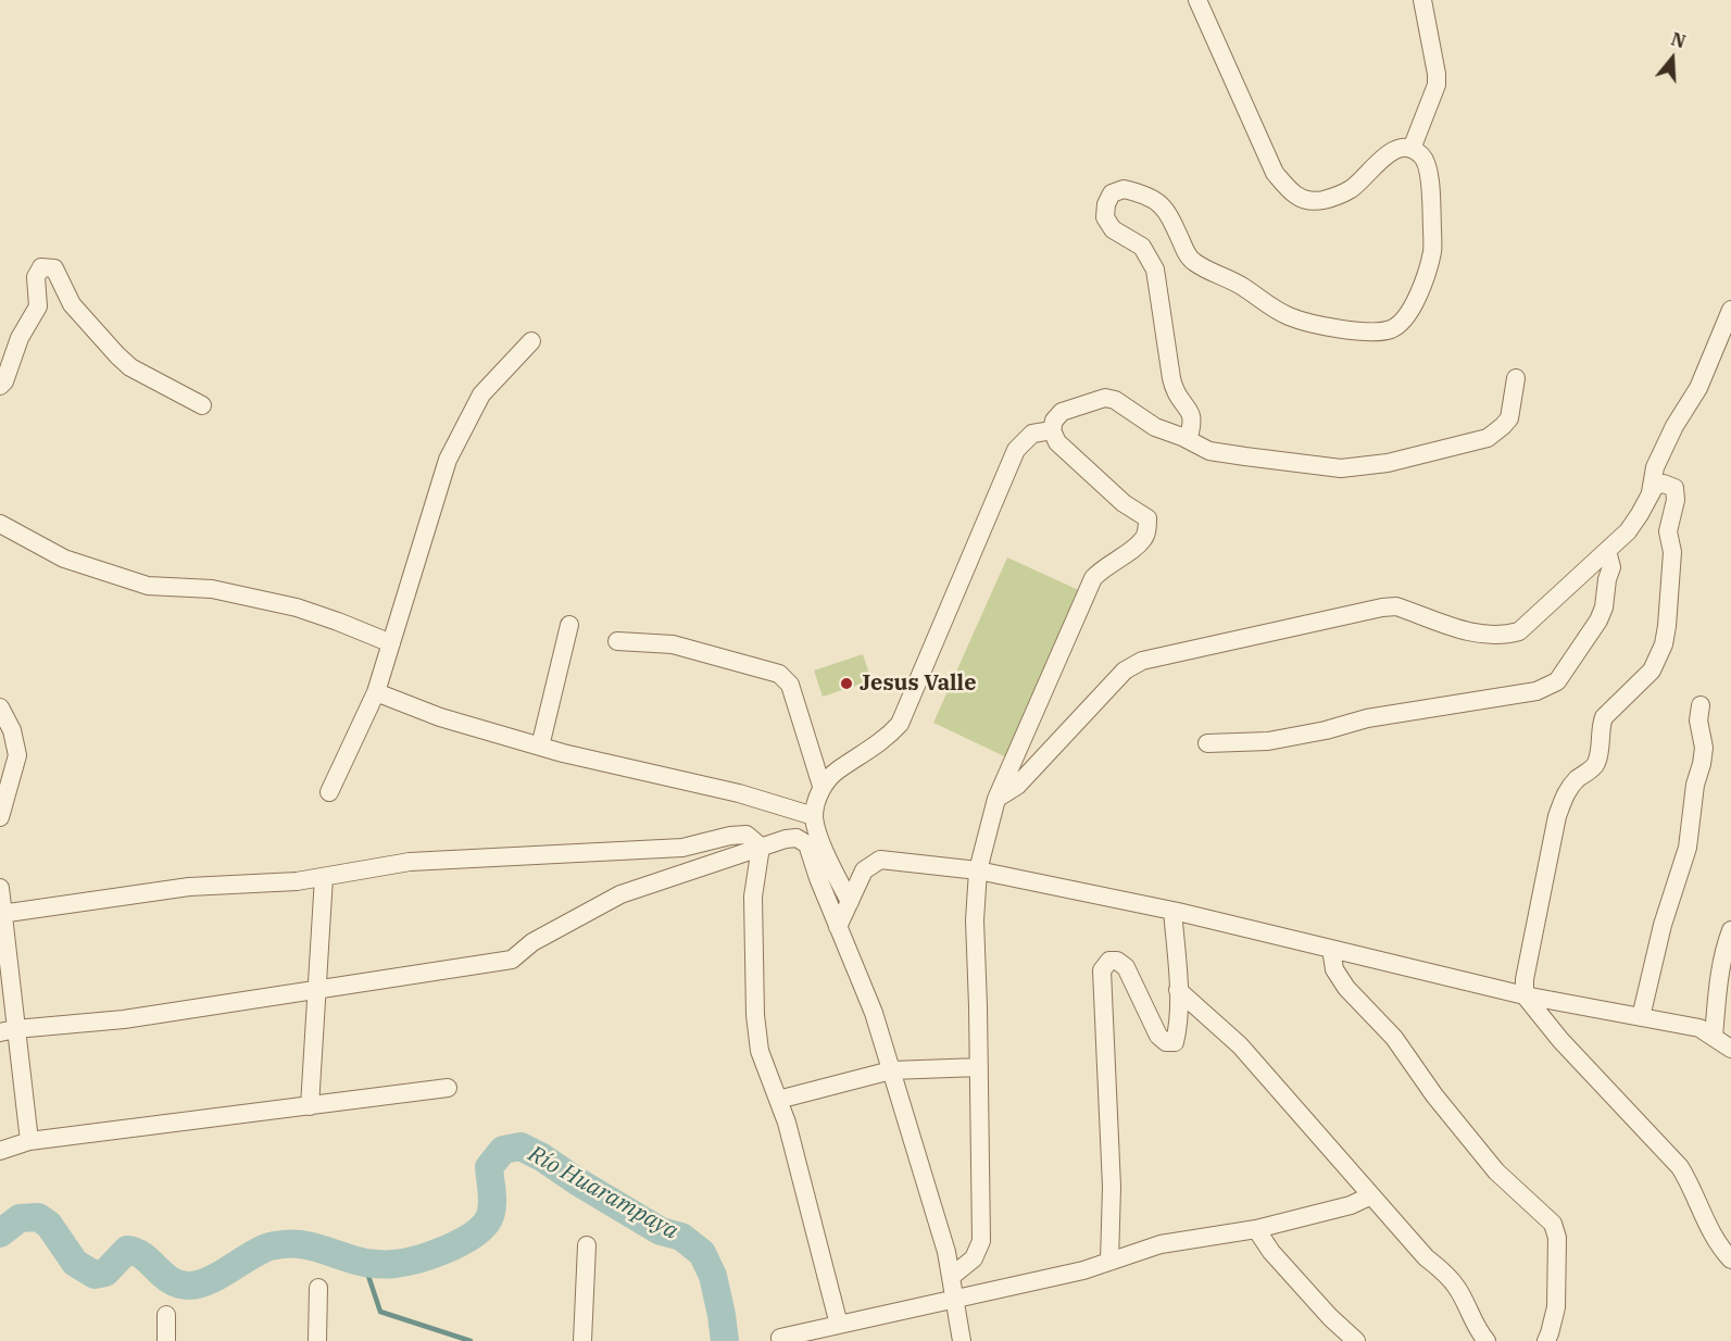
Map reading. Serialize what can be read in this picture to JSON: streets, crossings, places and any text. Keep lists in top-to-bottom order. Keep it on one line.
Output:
{"water":["Río Huarampaya"],"places":["Jesus Valle"],"north":"top"}
